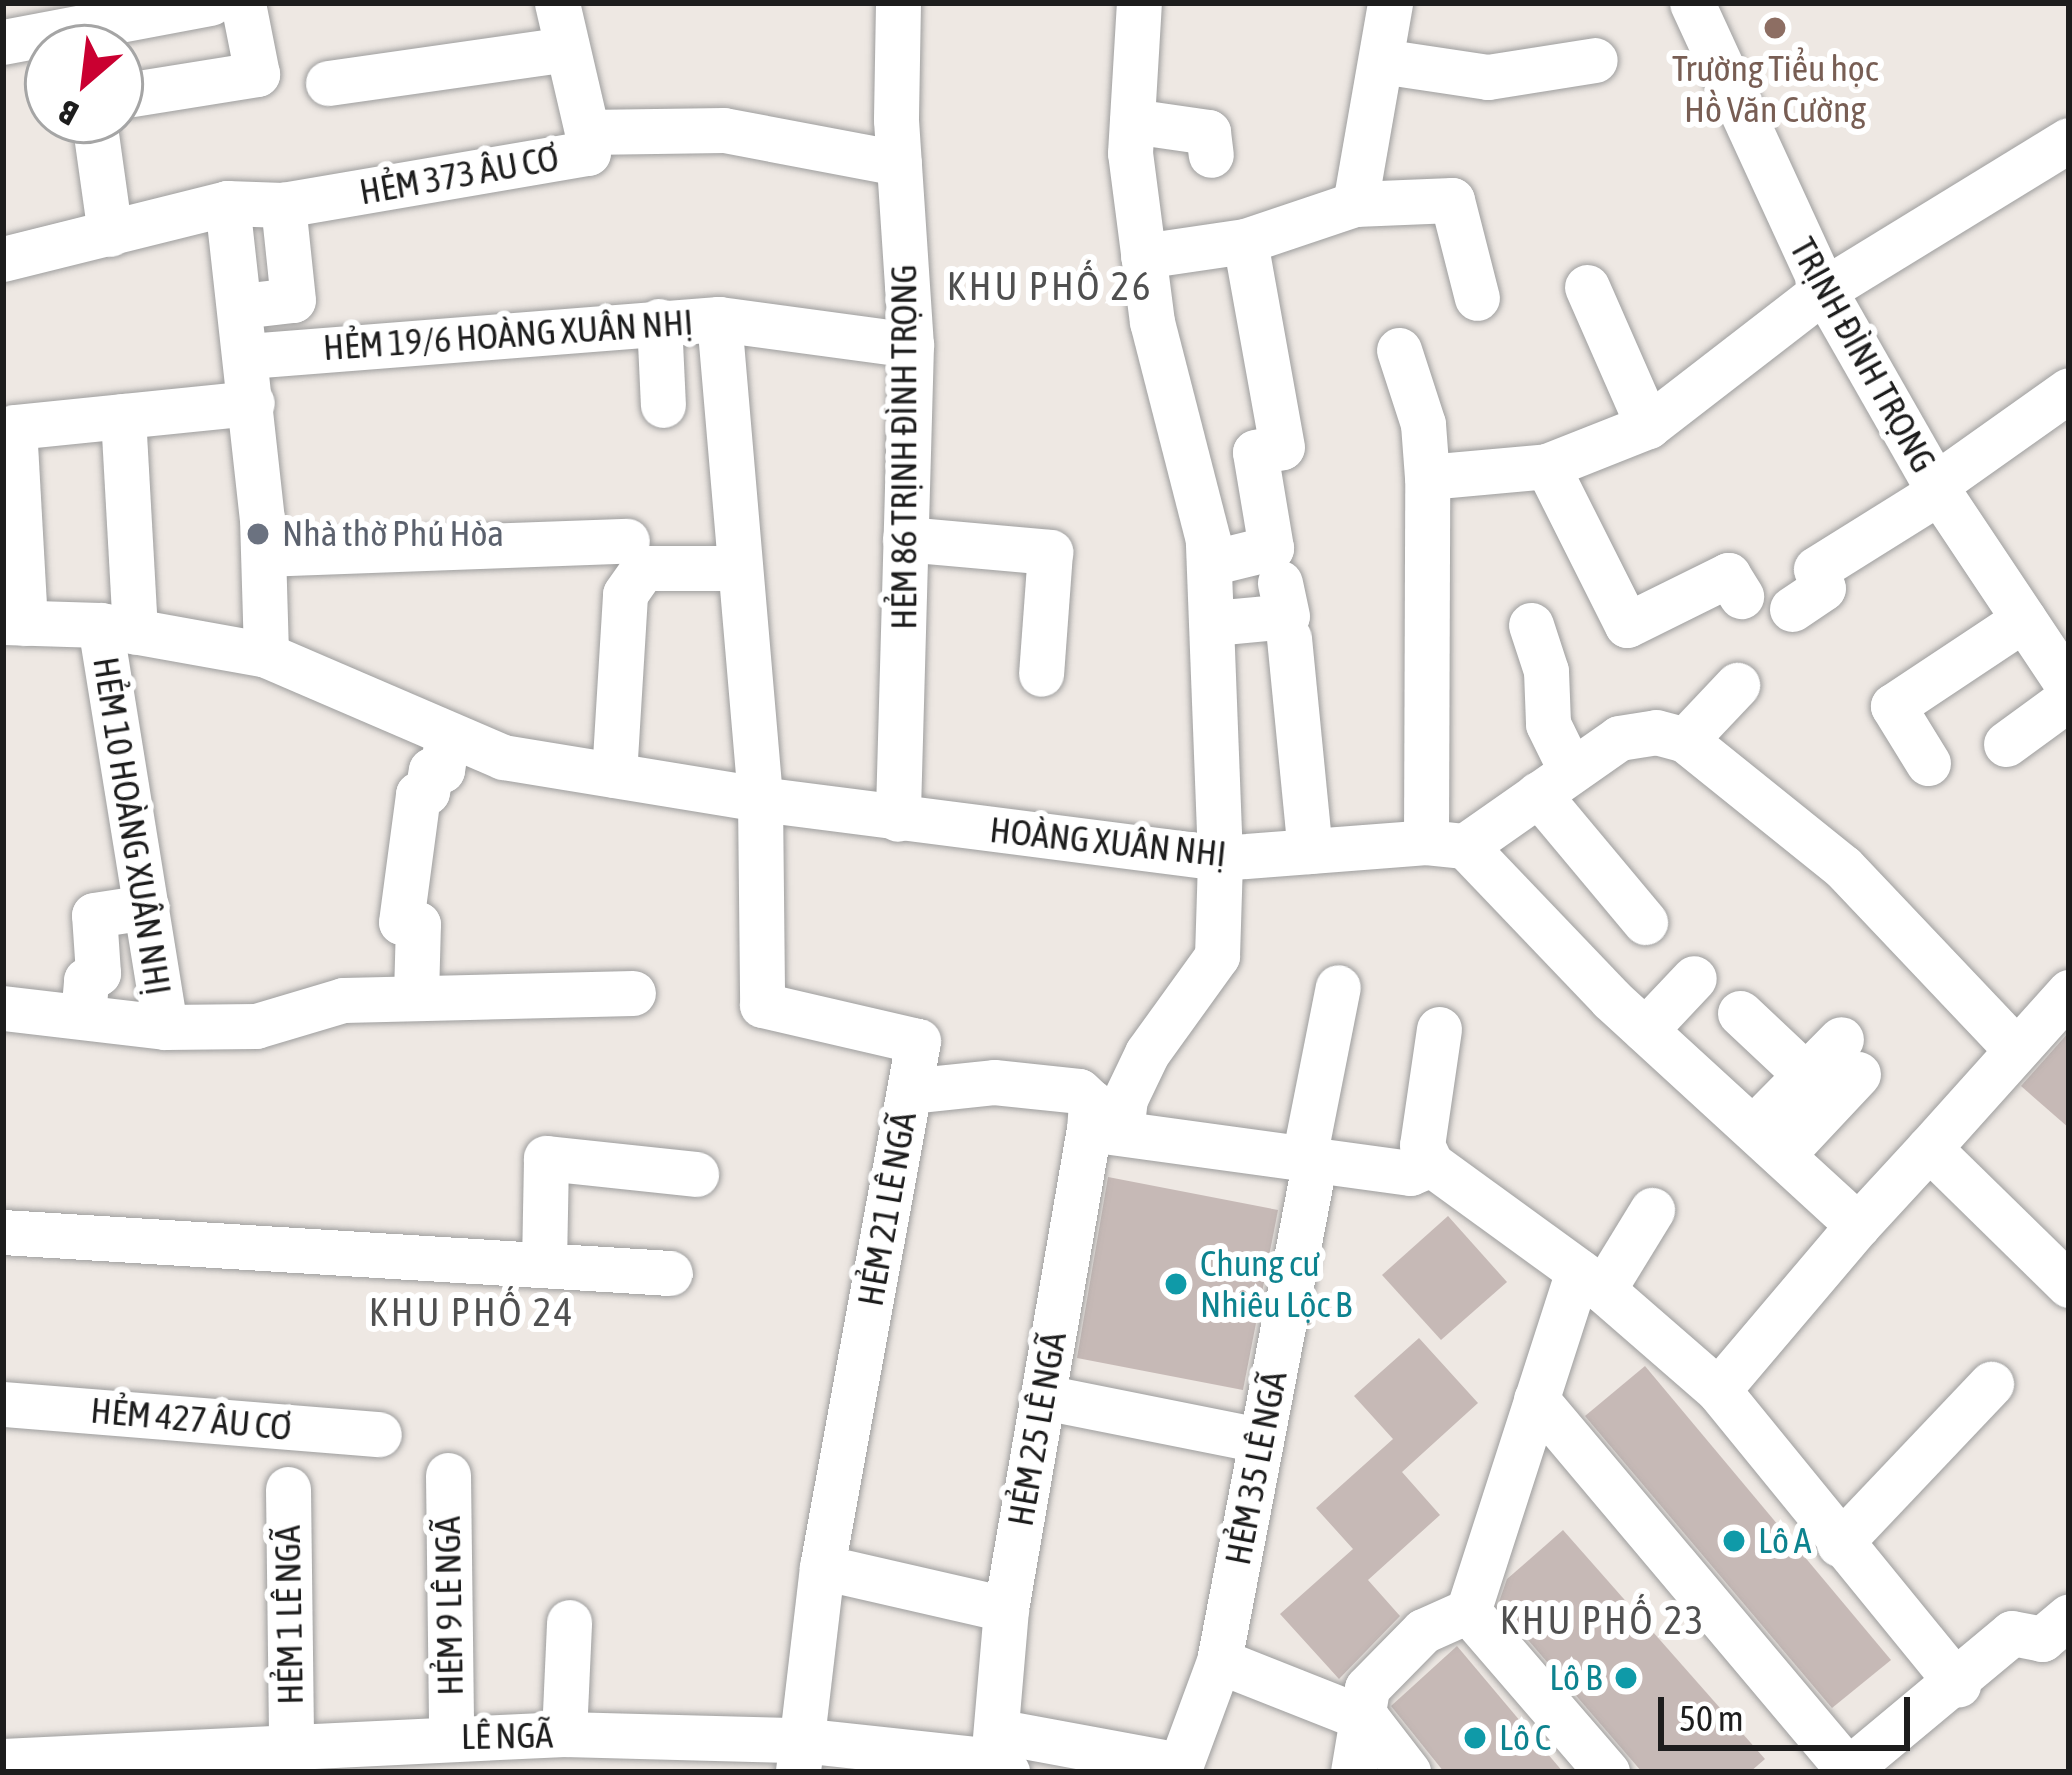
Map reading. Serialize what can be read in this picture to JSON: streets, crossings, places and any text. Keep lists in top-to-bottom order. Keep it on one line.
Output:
{"streets":{"street":["HẺM 373 ÂU CƠ","HẺM 19/6 HOÀNG XUÂN NHỊ","TRỊNH ĐÌNH TRỌNG","HẺM 86 TRỊNH ĐÌNH TRỌNG","HẺM 10 HOÀNG XUÂN NHỊ","HOÀNG XUÂN NHỊ","HẺM 21 LÊ NGÃ","HẺM 427 ÂU CƠ","HẺM 25 LÊ NGÃ","HẺM 35 LÊ NGÃ","HẺM 9 LÊ NGÃ","HẺM 1 LÊ NGÃ","LÊ NGÃ"]},"crossings":[["HẺM 373 ÂU CƠ","HẺM 86 TRỊNH ĐÌNH TRỌNG"],["HẺM 19/6 HOÀNG XUÂN NHỊ","HẺM 86 TRỊNH ĐÌNH TRỌNG"],["HẺM 86 TRỊNH ĐÌNH TRỌNG","HOÀNG XUÂN NHỊ"],["HẺM 10 HOÀNG XUÂN NHỊ","HOÀNG XUÂN NHỊ"],["HOÀNG XUÂN NHỊ","HẺM 21 LÊ NGÃ"],["HOÀNG XUÂN NHỊ","HẺM 25 LÊ NGÃ"],["HẺM 21 LÊ NGÃ","LÊ NGÃ"],["HẺM 25 LÊ NGÃ","LÊ NGÃ"],["HẺM 35 LÊ NGÃ","LÊ NGÃ"],["HẺM 9 LÊ NGÃ","LÊ NGÃ"],["HẺM 1 LÊ NGÃ","LÊ NGÃ"]],"districts":["KHU PHỐ 26","KHU PHỐ 24","KHU PHỐ 23"],"places":["Trường Tiểu học Hồ Văn Cường","Nhà thờ Phú Hòa","Chung cư Nhiêu Lộc B","Lô A","Lô B","Lô C"],"scale_bar":"50 m","north":"bottom left"}
